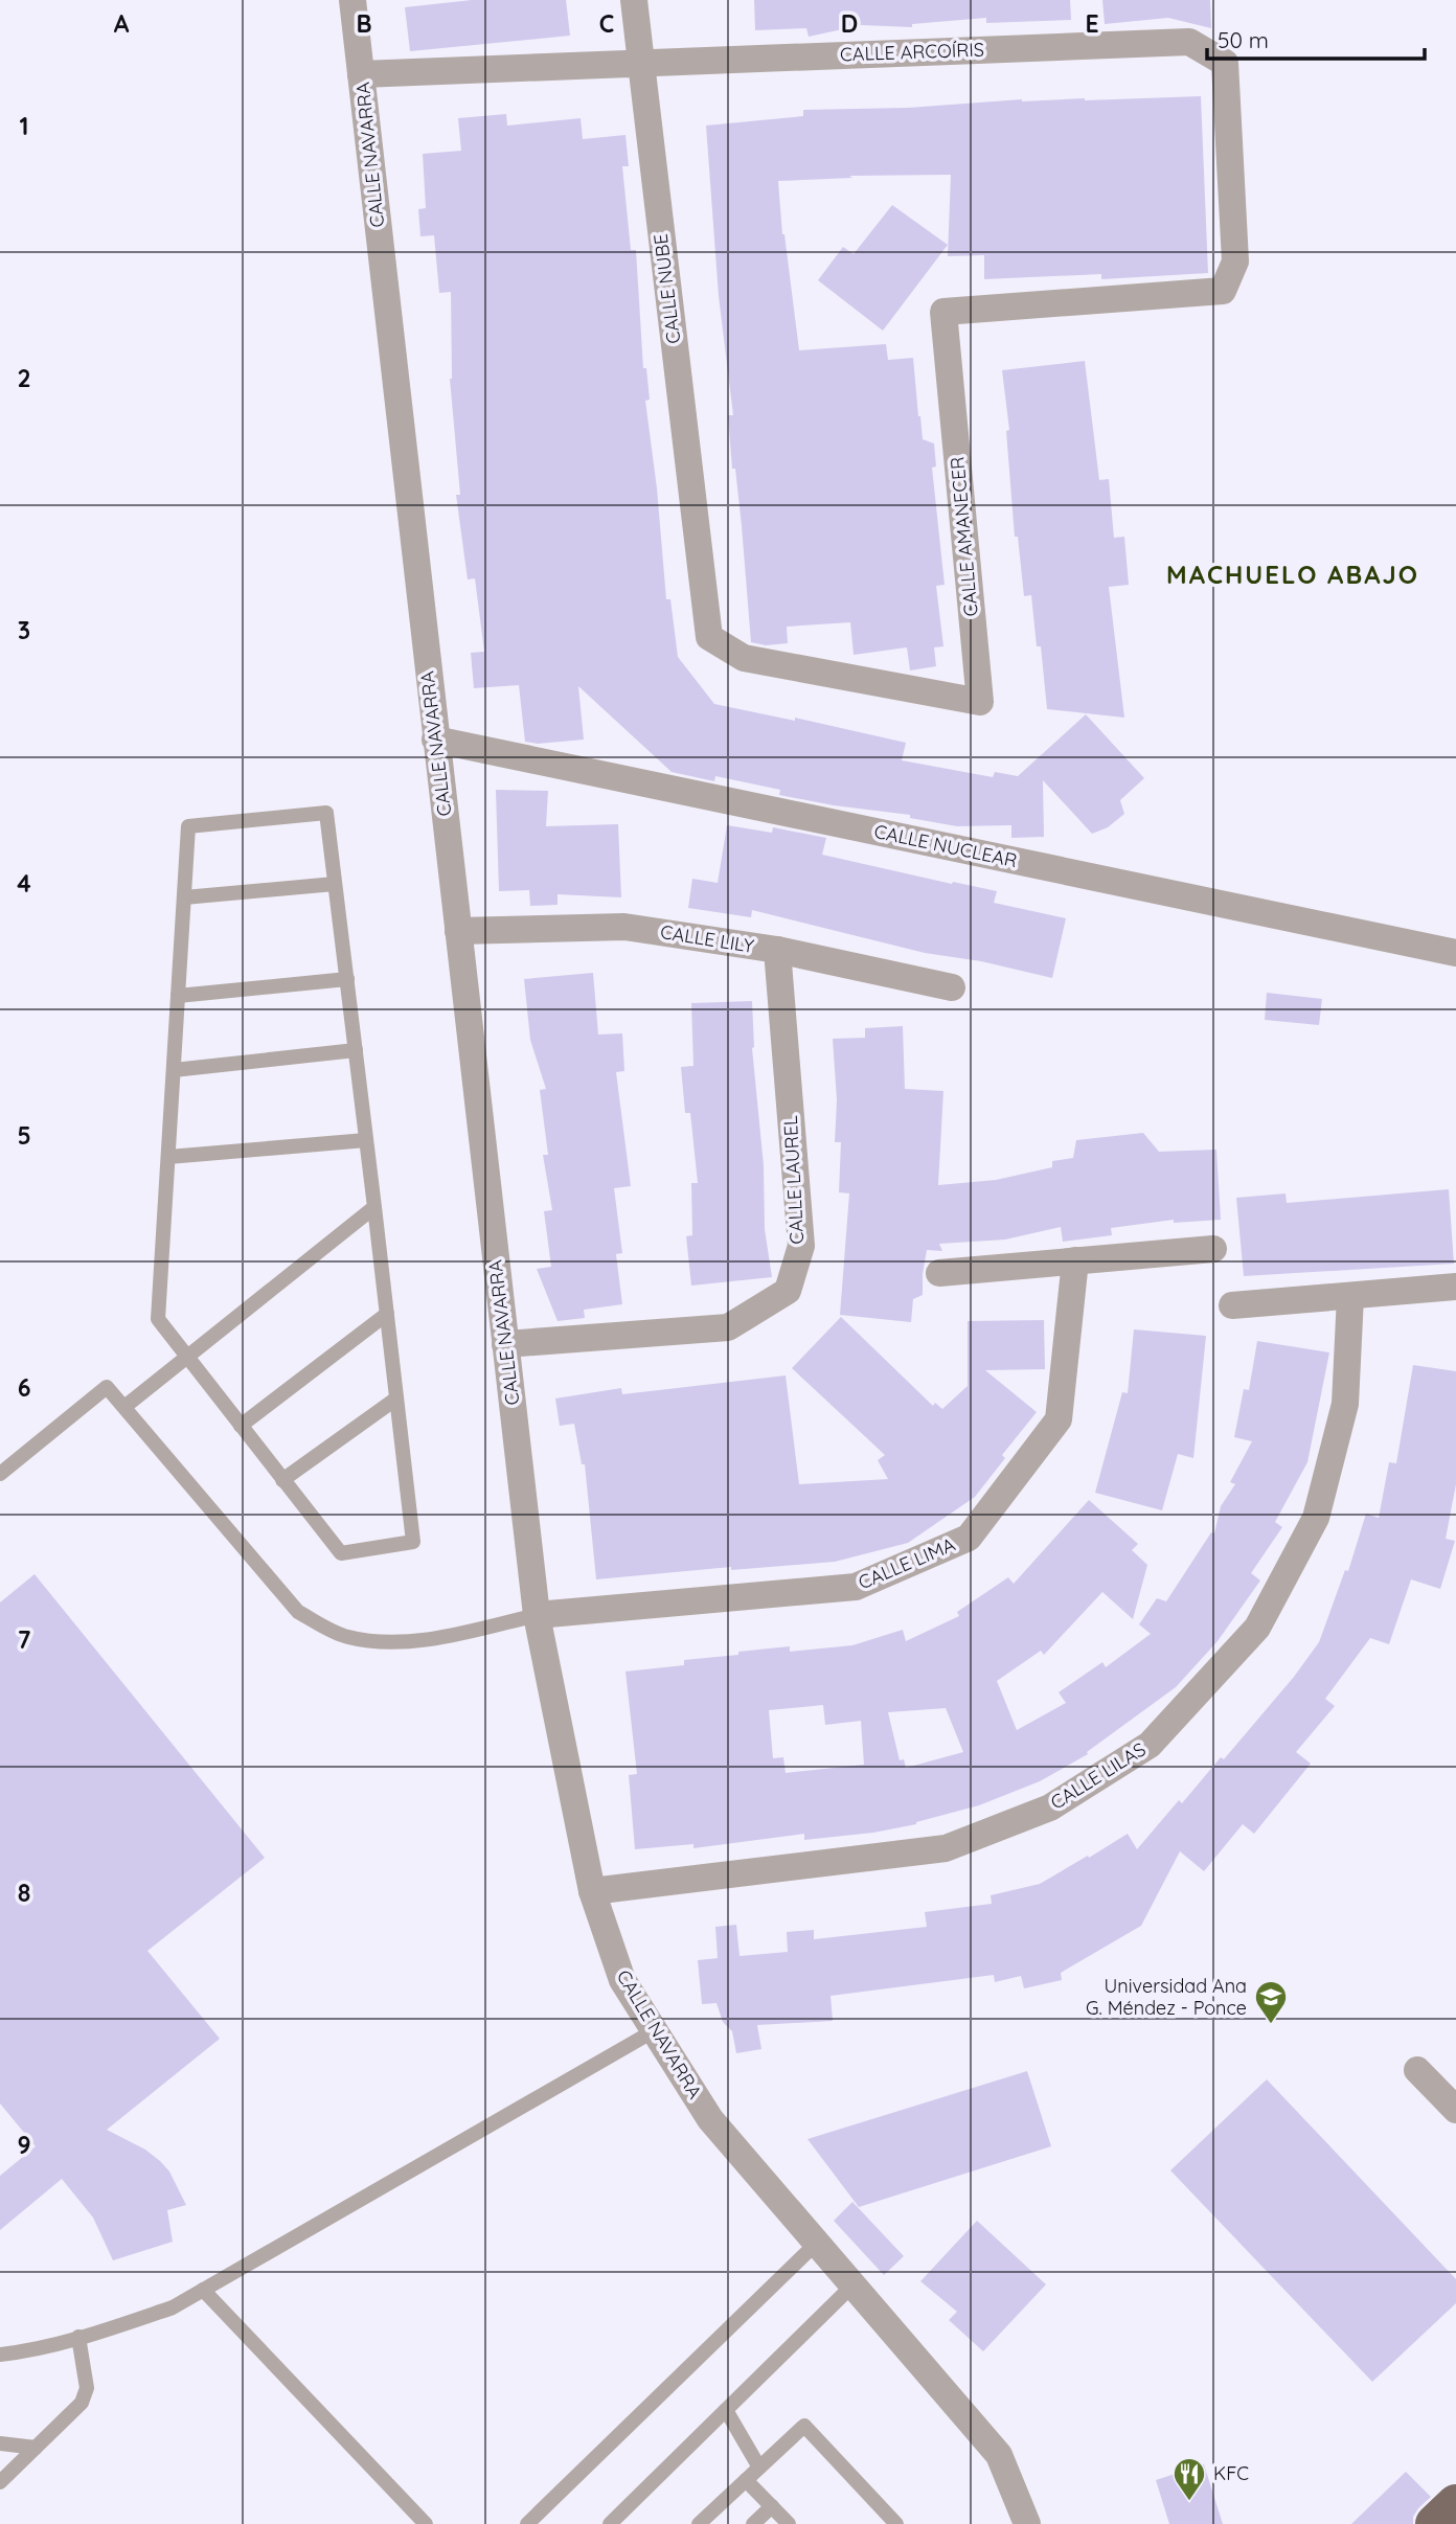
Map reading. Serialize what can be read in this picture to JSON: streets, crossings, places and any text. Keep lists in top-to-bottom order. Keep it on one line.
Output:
{"streets":{"street":["CALLE ARCOÍRIS","CALLE NAVARRA","CALLE NUBE","CALLE AMANECER","CALLE NUCLEAR","CALLE LILY","CALLE LAUREL","CALLE LIMA","CALLE LILAS"]},"crossings":[["CALLE ARCOÍRIS","CALLE NAVARRA"],["CALLE ARCOÍRIS","CALLE NUBE"],["CALLE ARCOÍRIS","CALLE AMANECER"],["CALLE NAVARRA","CALLE NUCLEAR"],["CALLE NAVARRA","CALLE LILY"],["CALLE NAVARRA","CALLE LAUREL"],["CALLE NAVARRA","CALLE LIMA"],["CALLE NAVARRA","CALLE LILAS"],["CALLE NUBE","CALLE AMANECER"],["CALLE LILY","CALLE LAUREL"]],"districts":["MACHUELO ABAJO"],"places":{"school or university":["Universidad Ana G. Méndez - Ponce"],"restaurant":["KFC"]},"scale_bar":"50 m","grid":{"columns":["A","B","C","D","E"],"rows":["1","2","3","4","5","6","7","8","9"]}}
